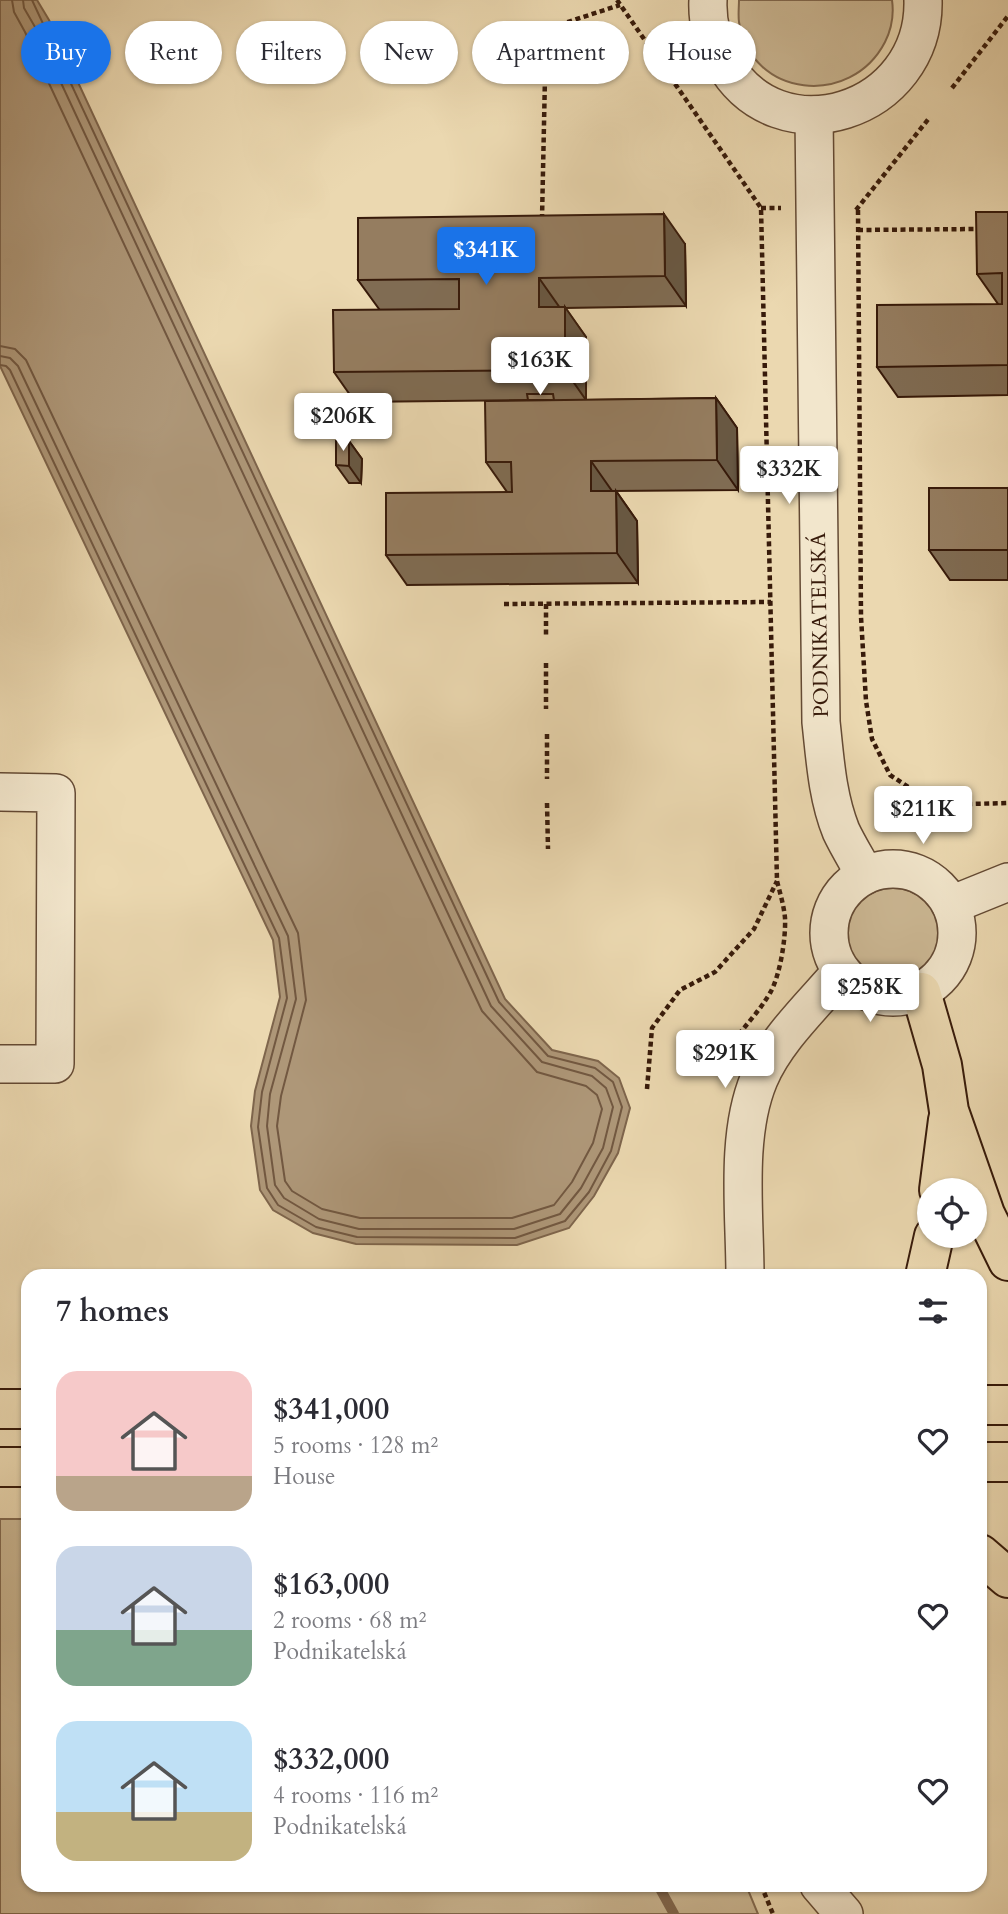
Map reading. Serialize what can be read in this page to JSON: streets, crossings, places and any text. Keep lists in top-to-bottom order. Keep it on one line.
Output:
{"streets":{"street":["PODNIKATELSKÁ"]},"page":{"chip":["Buy","Rent","Filters","New","Apartment","House"],"price":["$341K","$163K","$206K","$332K","$211K","$258K","$291K"],"heading":"7 homes","list":[{"name":"$341,000","note":"5 rooms · 128 m² · House"},{"name":"$163,000","note":"2 rooms · 68 m² · Podnikatelská"},{"name":"$332,000","note":"4 rooms · 116 m² · Podnikatelská"}]}}
